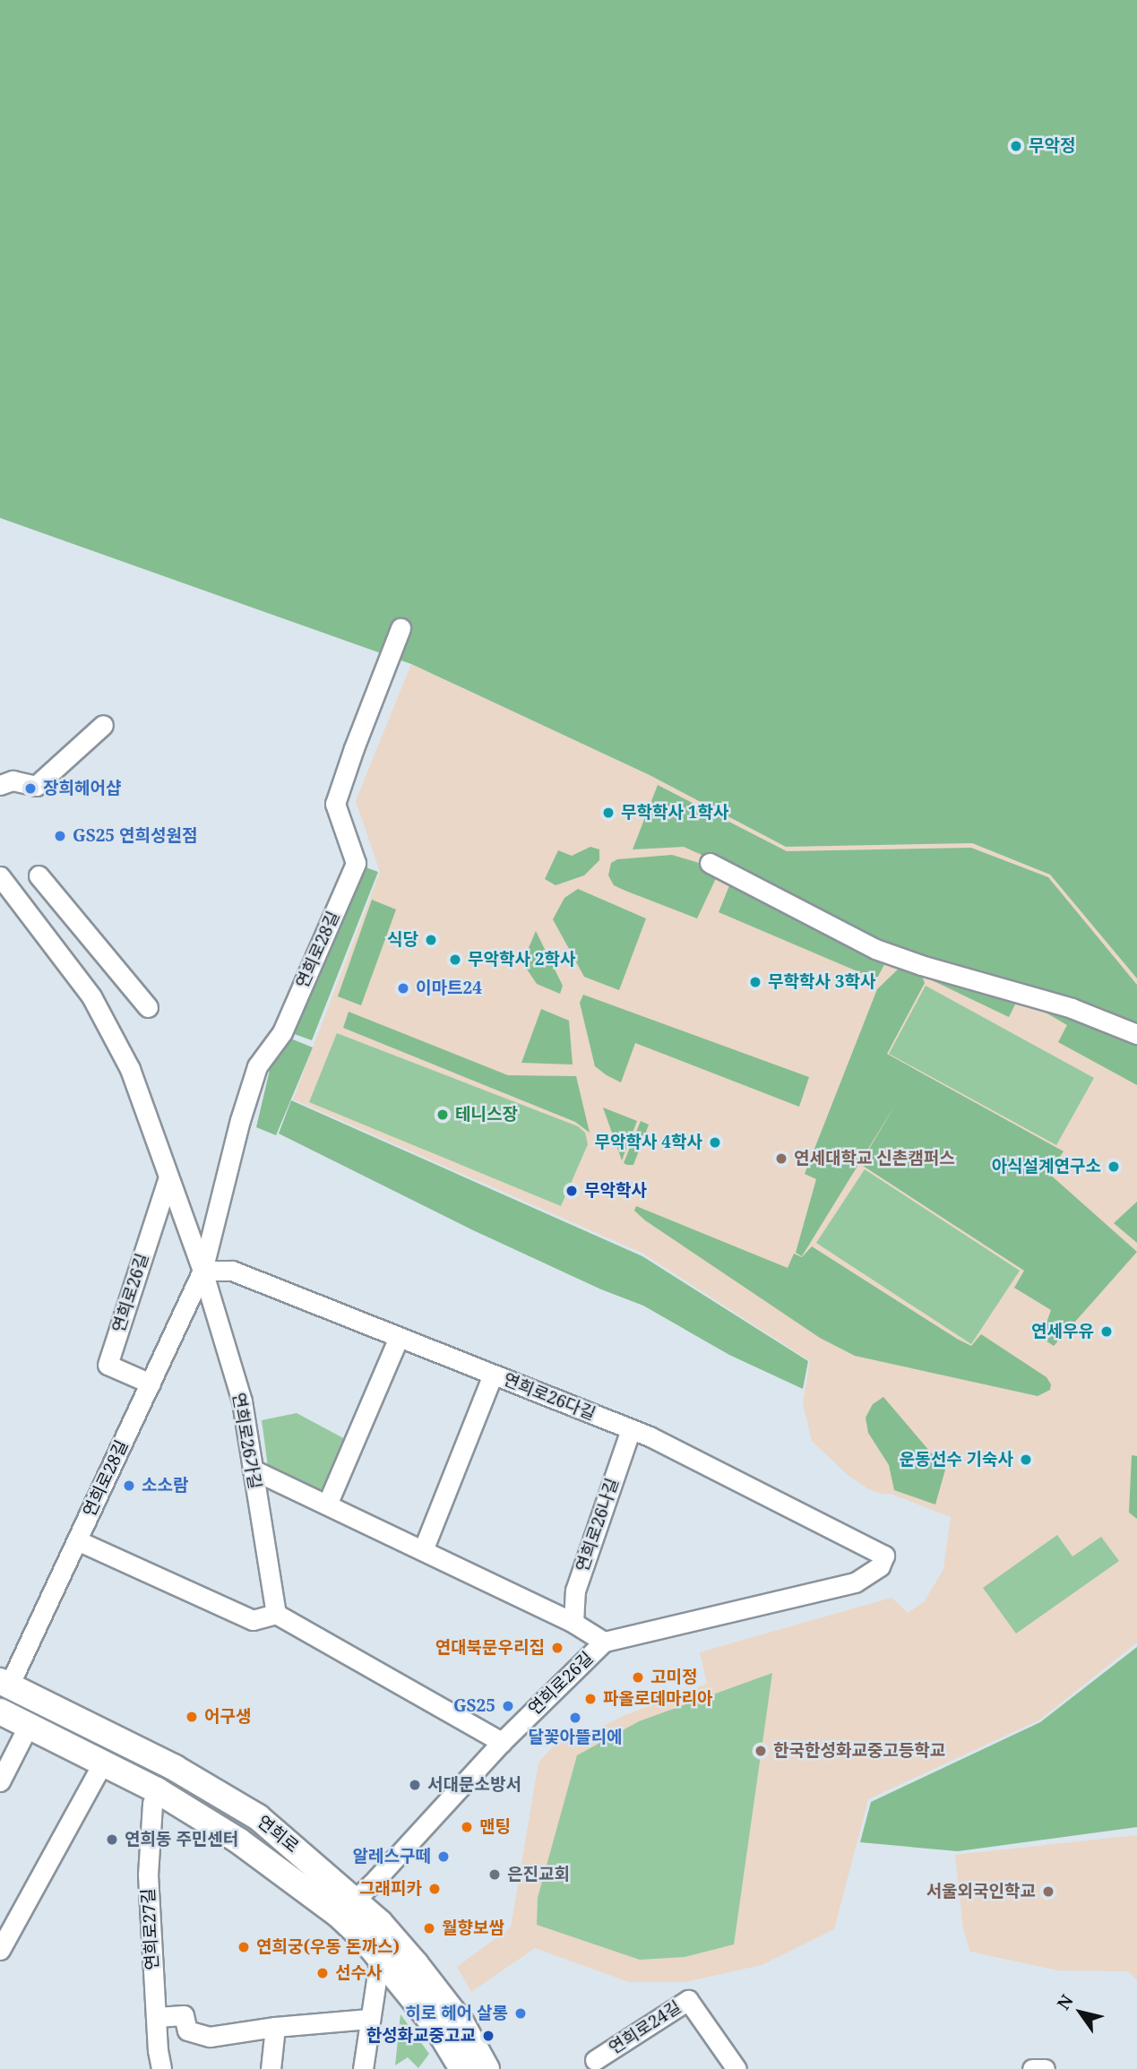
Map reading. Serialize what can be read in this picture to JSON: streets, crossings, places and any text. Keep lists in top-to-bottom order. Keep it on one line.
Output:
{"streets":{"main road":["연희로"],"street":["연희로28길","연희로26길","연희로26다길","연희로26가길","연희로26나길","연희로27길","연희로24길"]},"crossings":[["연희로28길","연희로26길"],["연희로28길","연희로26다길"],["연희로28길","연희로26가길"],["연희로28길","연희로"],["연희로26길","연희로26다길"],["연희로26길","연희로"],["연희로26다길","연희로26가길"],["연희로26다길","연희로26나길"],["연희로","연희로27길"]],"places":["무악정","장희헤어샵","무학학사 1학사","GS25 연희성원점","식당","무악학사 2학사","무학학사 3학사","이마트24","테니스장","무악학사 4학사","연세대학교 신촌캠퍼스","아식설계연구소","무악학사","연세우유","운동선수 기숙사","소소람","연대북문우리집","고미정","파올로데마리아","GS25","어구생","달꽃아뜰리에","한국한성화교중고등학교","서대문소방서","맨팅","연희동 주민센터","알레스구떼","은진교회","그래피카","서울외국인학교","월향보쌈","연희궁(우동 돈까스)","선수사","히로 헤어 살롱","한성화교중고교"],"north":"top left"}
